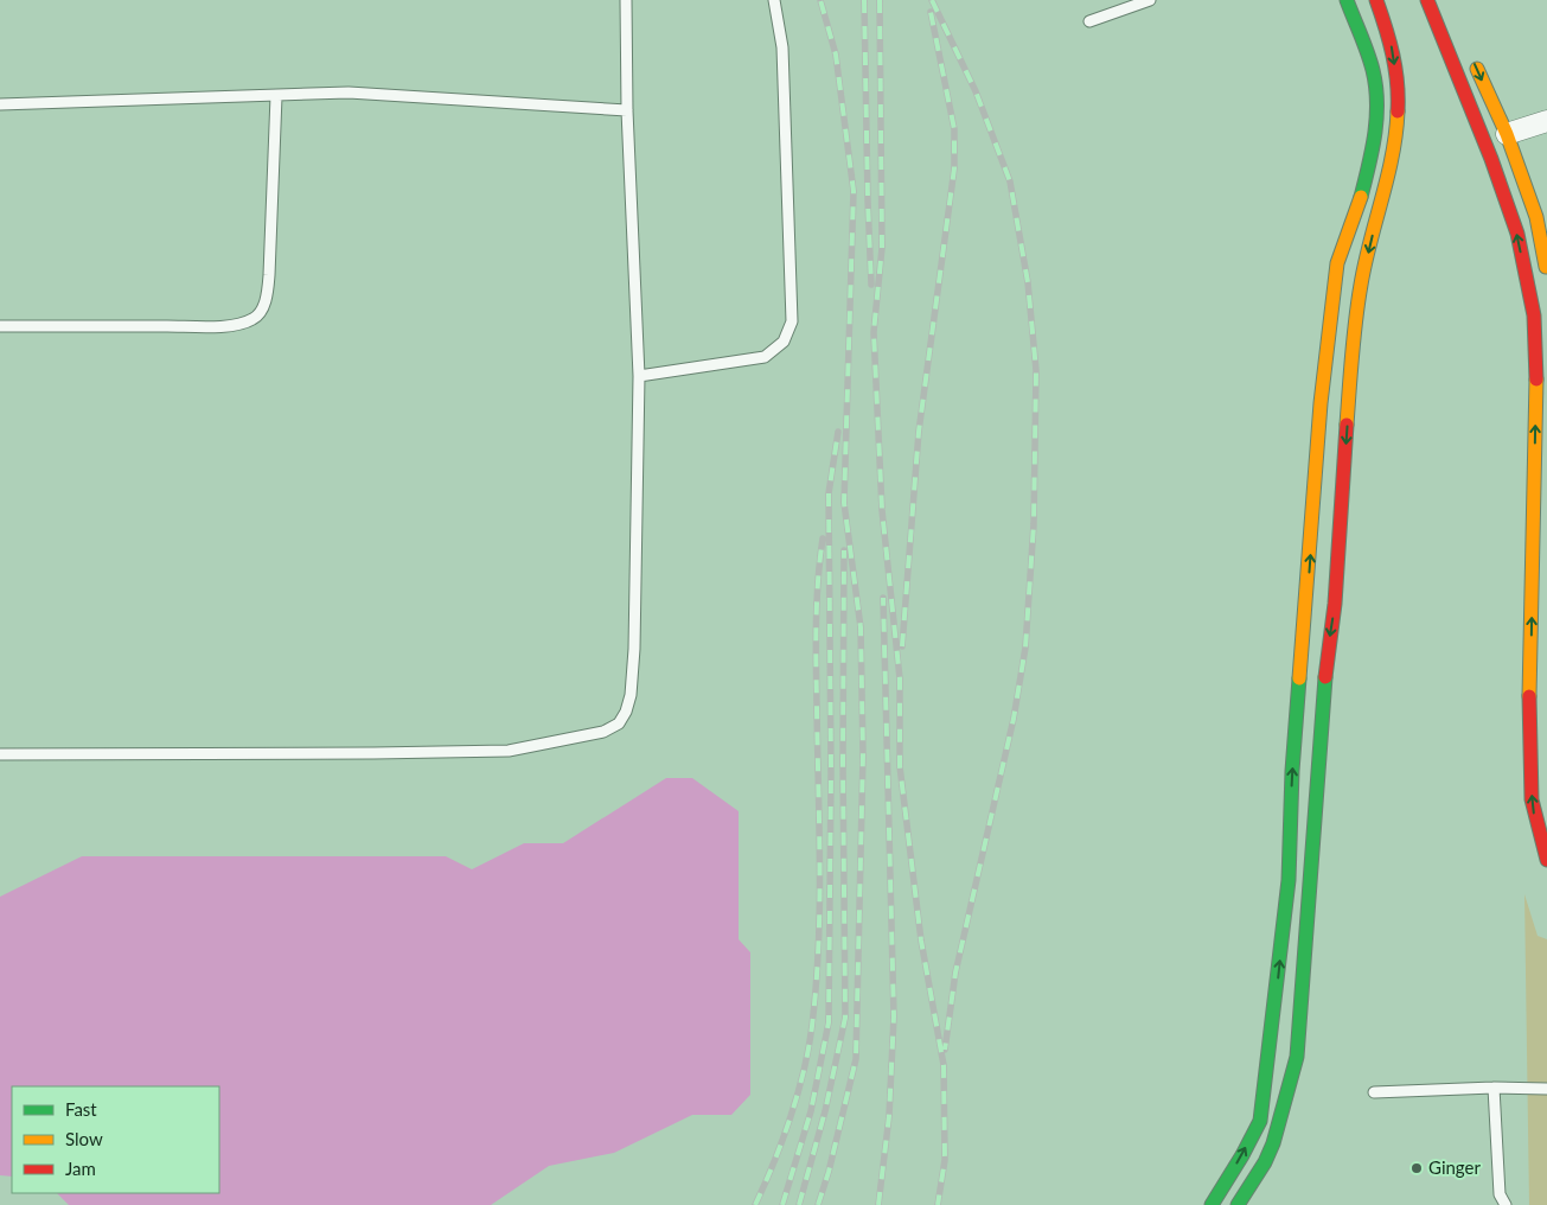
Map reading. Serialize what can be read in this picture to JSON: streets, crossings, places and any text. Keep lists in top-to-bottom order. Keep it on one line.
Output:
{"places":["Ginger"],"legend":["Fast","Slow","Jam"]}
